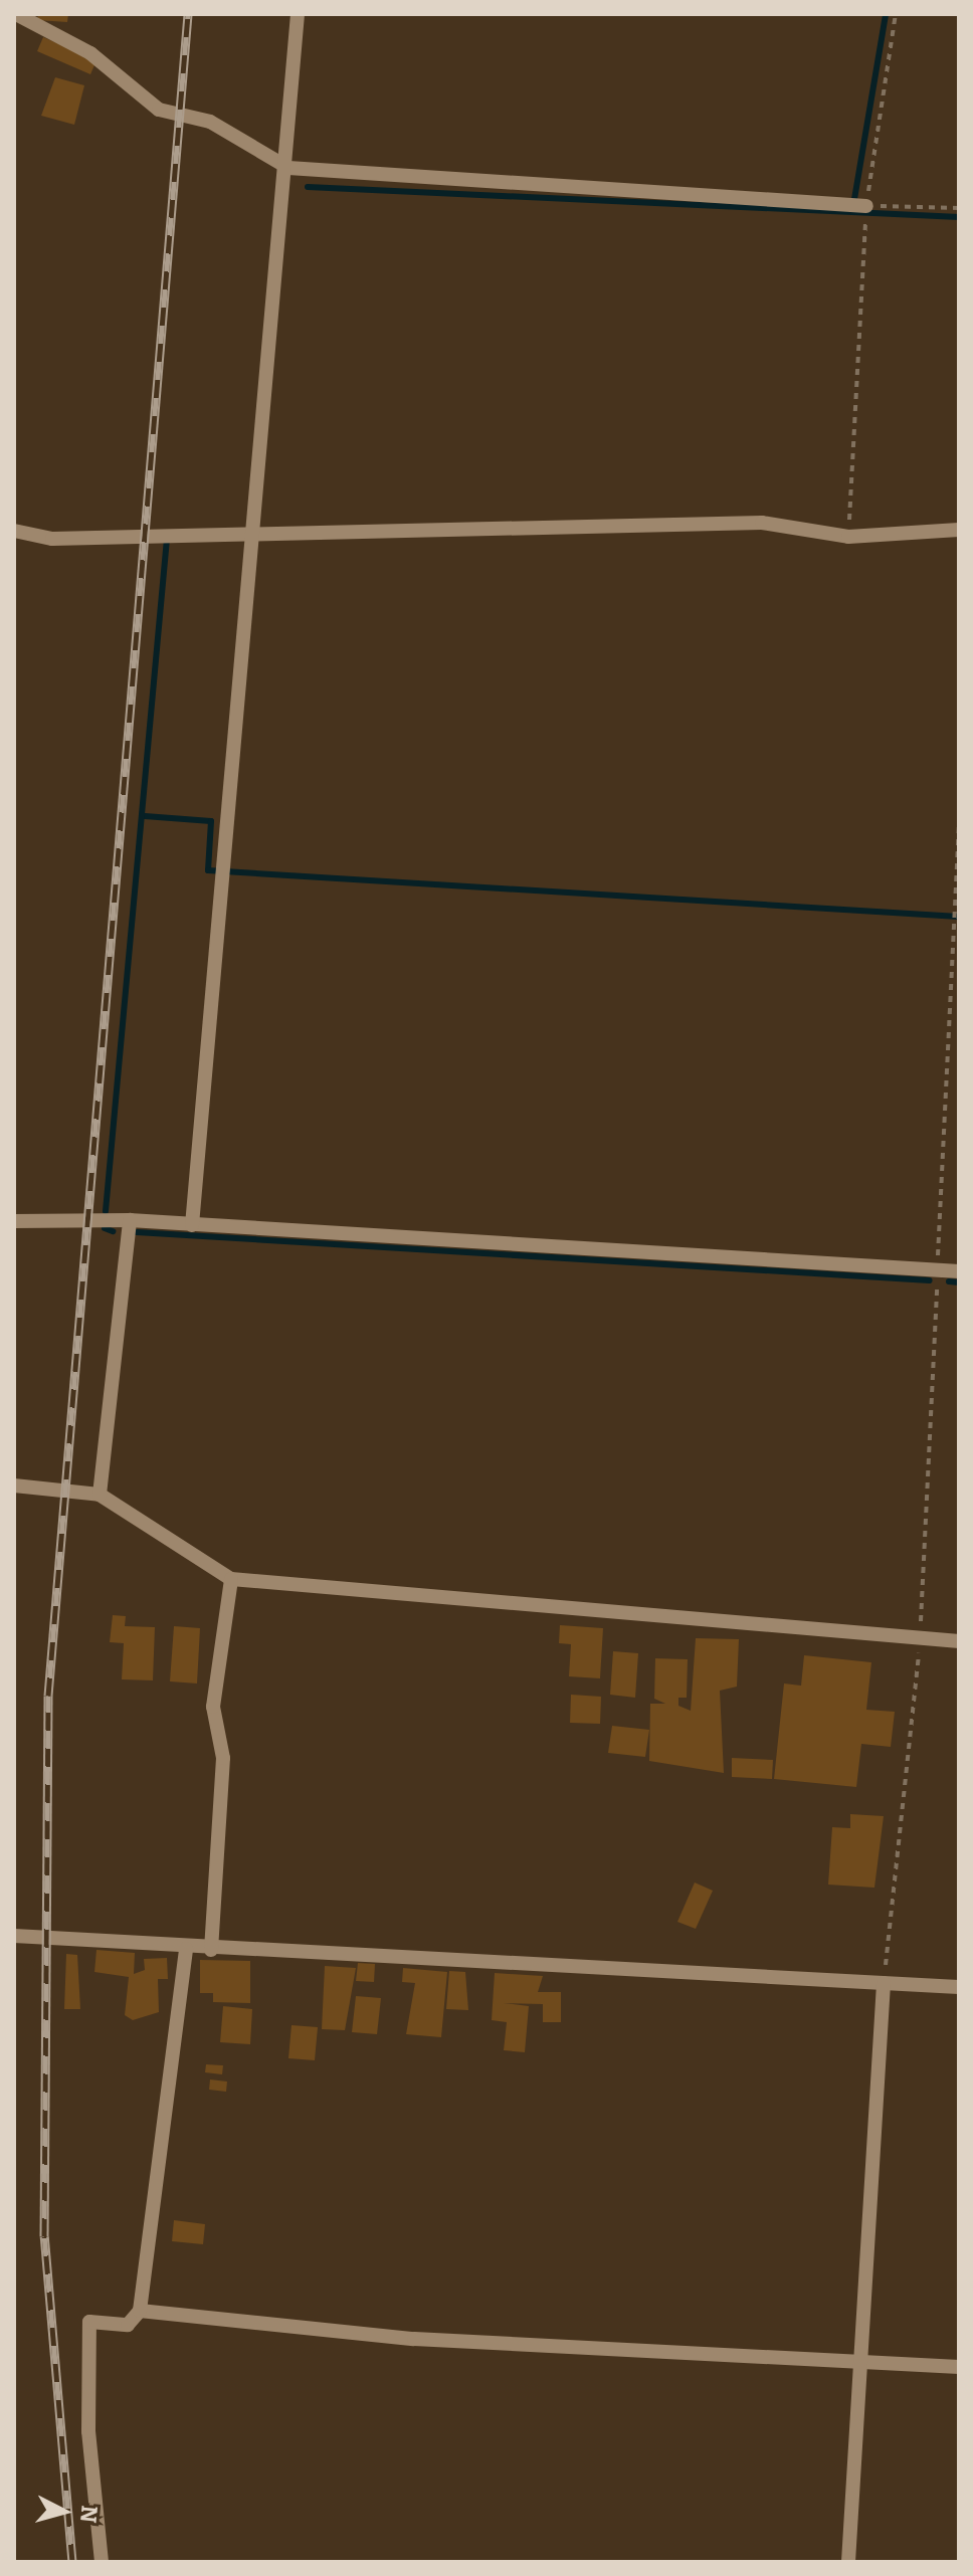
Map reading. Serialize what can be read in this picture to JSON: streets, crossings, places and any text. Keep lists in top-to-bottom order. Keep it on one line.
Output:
{"north":"right"}
